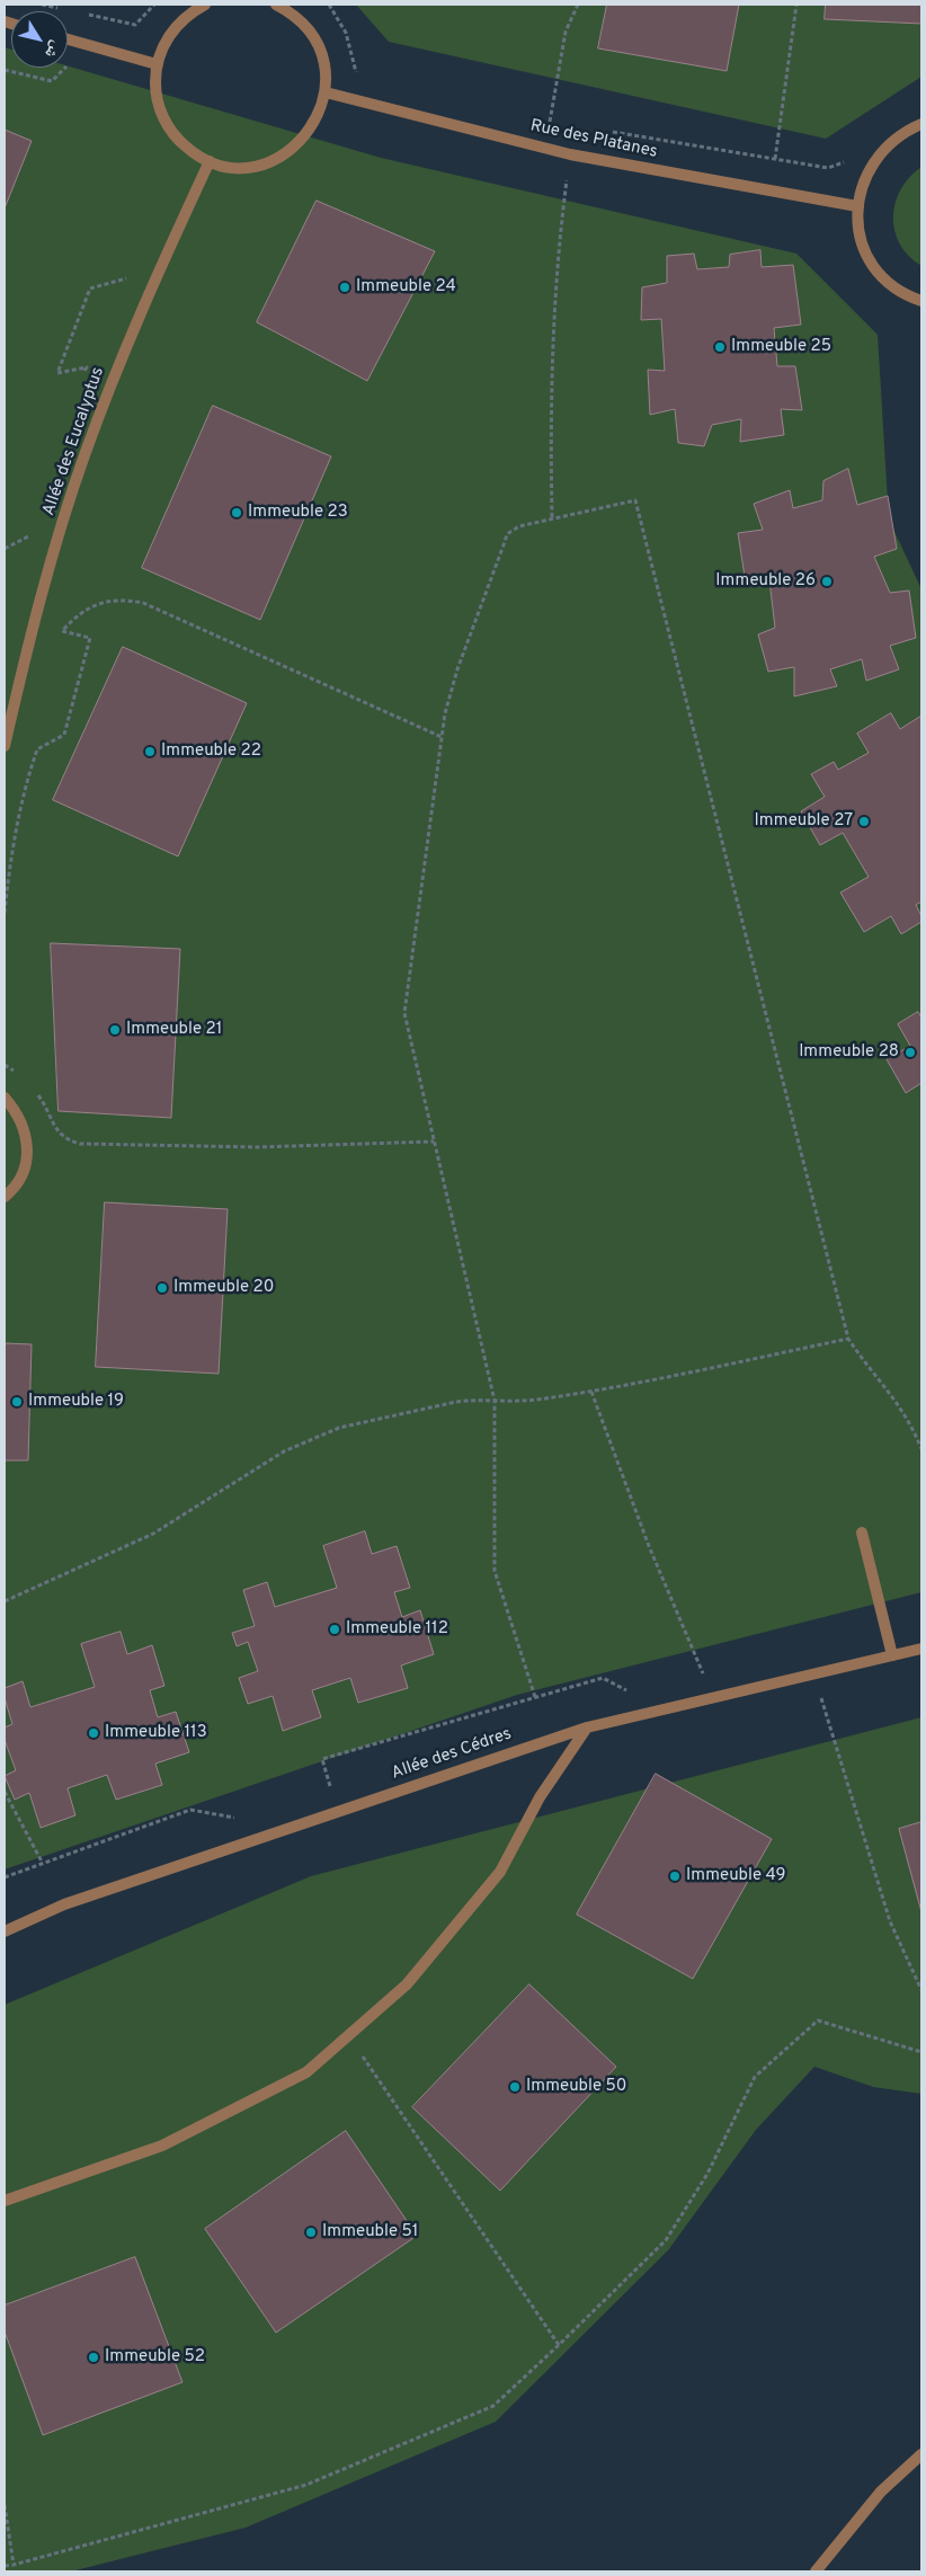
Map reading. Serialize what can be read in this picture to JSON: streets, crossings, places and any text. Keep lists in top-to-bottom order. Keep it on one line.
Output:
{"streets":{"street":["Rue des Platanes","Allée des Eucalyptus","Allée des Cédres"]},"places":["Immeuble 24","Immeuble 25","Immeuble 23","Immeuble 26","Immeuble 22","Immeuble 27","Immeuble 21","Immeuble 28","Immeuble 20","Immeuble 19","Immeuble 112","Immeuble 113","Immeuble 49","Immeuble 50","Immeuble 51","Immeuble 52"],"north":"bottom right"}
